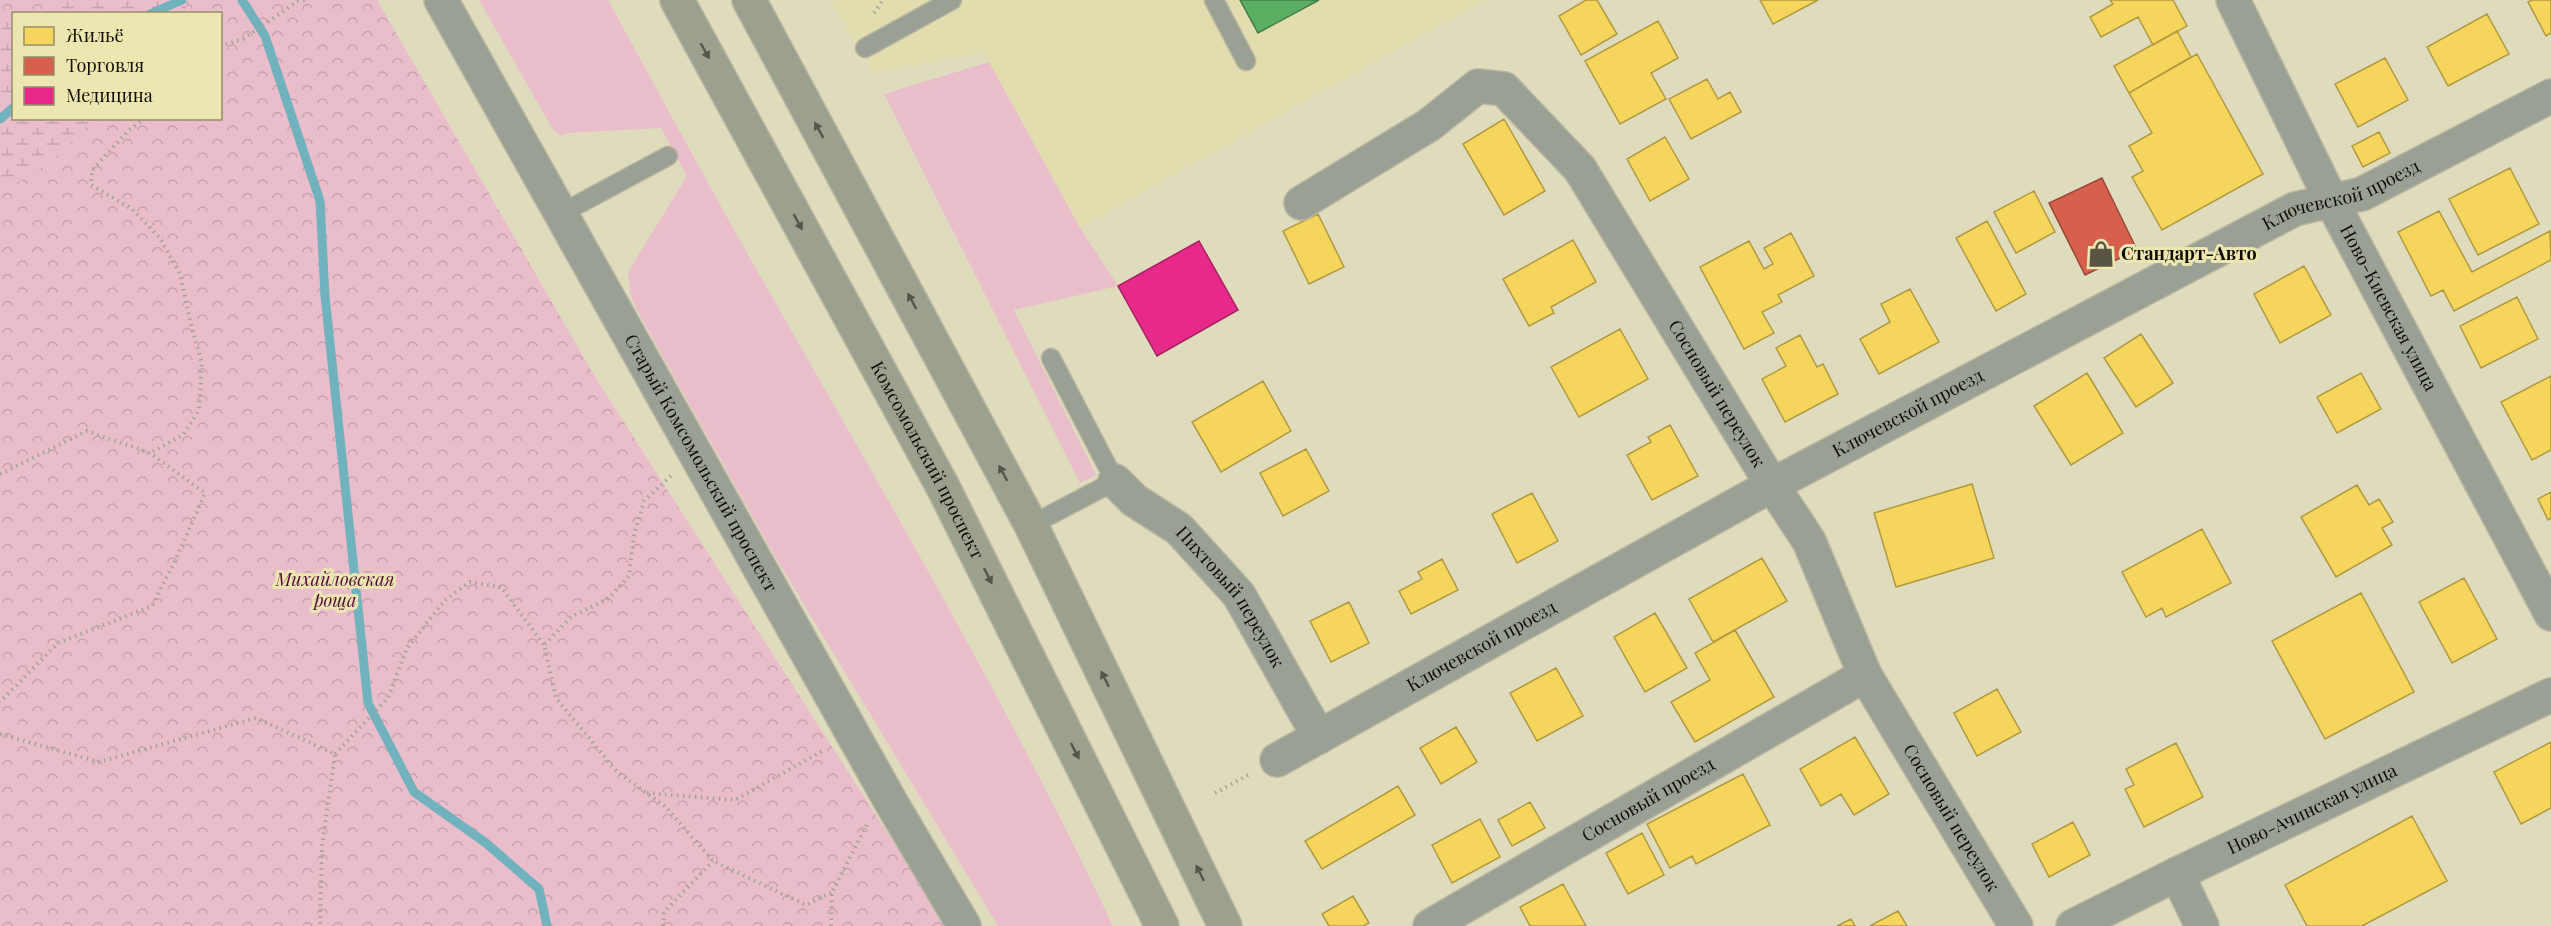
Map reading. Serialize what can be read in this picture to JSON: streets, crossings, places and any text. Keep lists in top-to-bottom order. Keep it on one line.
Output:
{"streets":{"main road":["Комсомольский проспект"],"street":["Ключевской проезд","Ново-Киевская улица","Сосновый переулок","Старый Комсомольский проспект","Пихтовый переулок","Сосновый проезд","Ново-Ачинская улица"]},"crossings":[["Ключевской проезд","Ново-Киевская улица"],["Ключевской проезд","Сосновый переулок"],["Ключевской проезд","Пихтовый переулок"],["Сосновый переулок","Сосновый проезд"]],"parks":["Михайловская роща"],"places":{"shop":["Стандарт-Авто"]},"legend":["Жильё","Торговля","Медицина"]}
